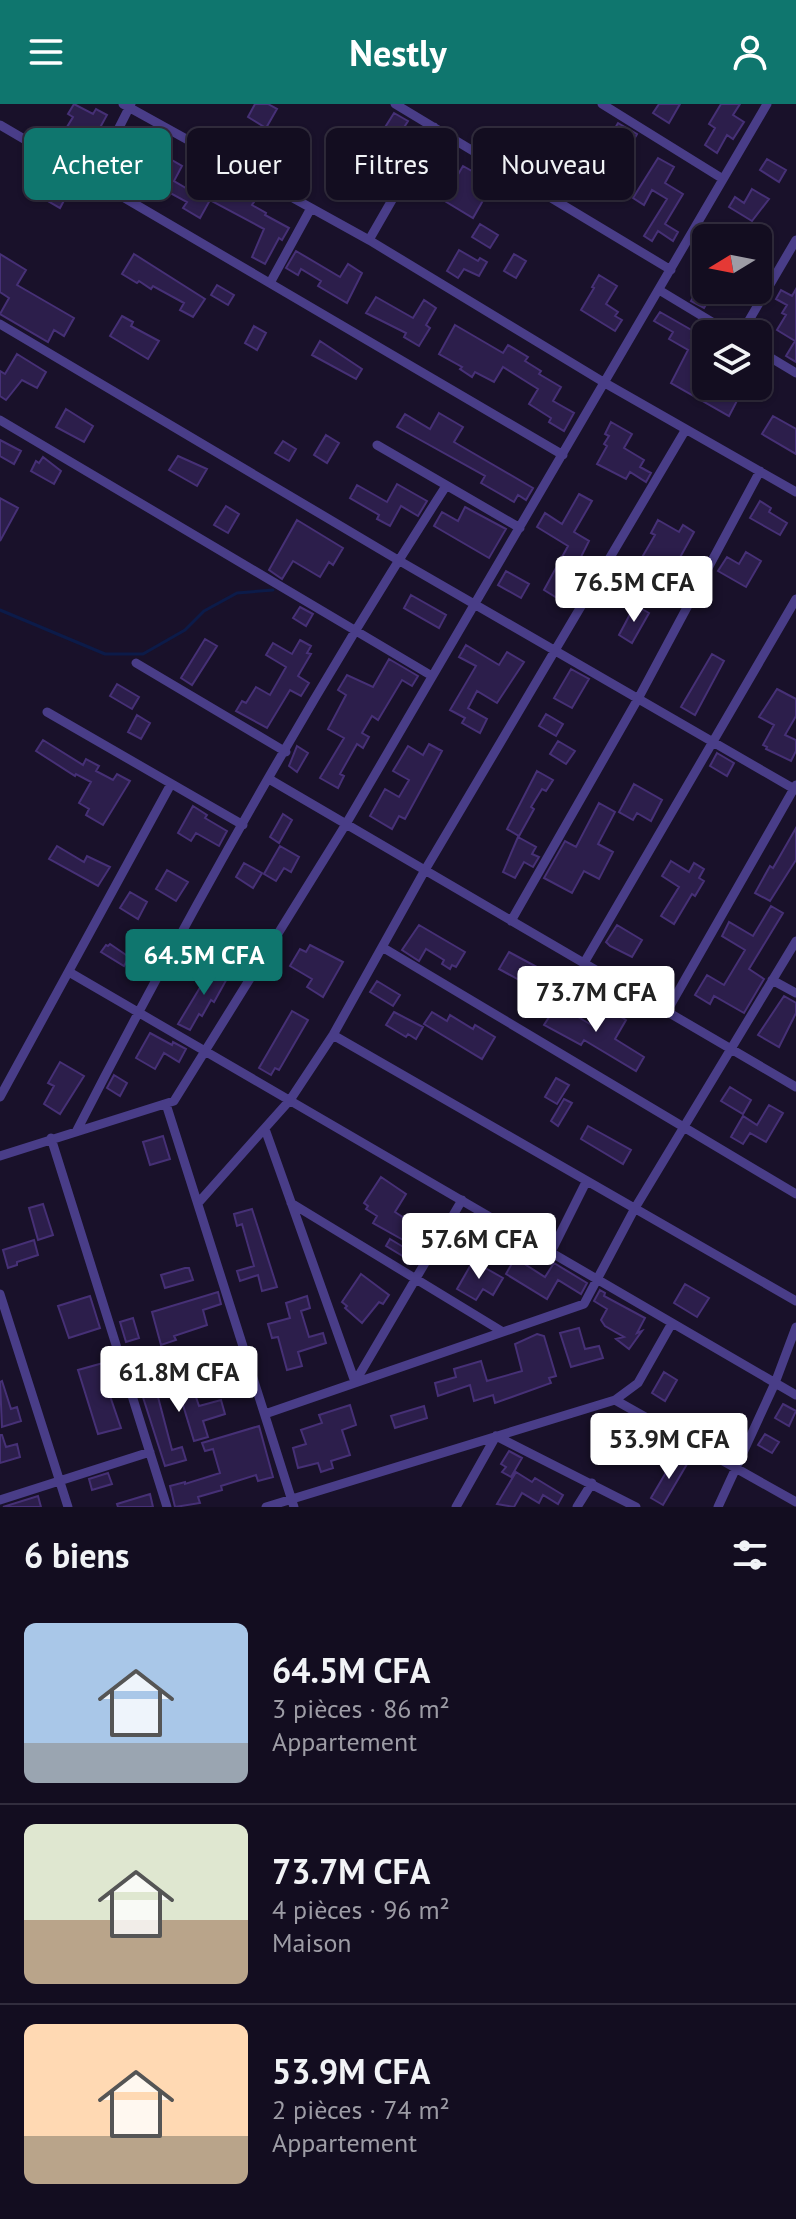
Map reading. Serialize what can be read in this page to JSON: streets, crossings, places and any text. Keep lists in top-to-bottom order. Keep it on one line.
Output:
{"north":"left","page":{"header":"Nestly","chip":["Acheter","Louer","Filtres","Nouveau"],"price":["76.5M CFA","64.5M CFA","73.7M CFA","57.6M CFA","61.8M CFA","53.9M CFA"],"heading":"6 biens","list":[{"name":"64.5M CFA","note":"3 pièces · 86 m² · Appartement"},{"name":"73.7M CFA","note":"4 pièces · 96 m² · Maison"},{"name":"53.9M CFA","note":"2 pièces · 74 m² · Appartement"}]}}
